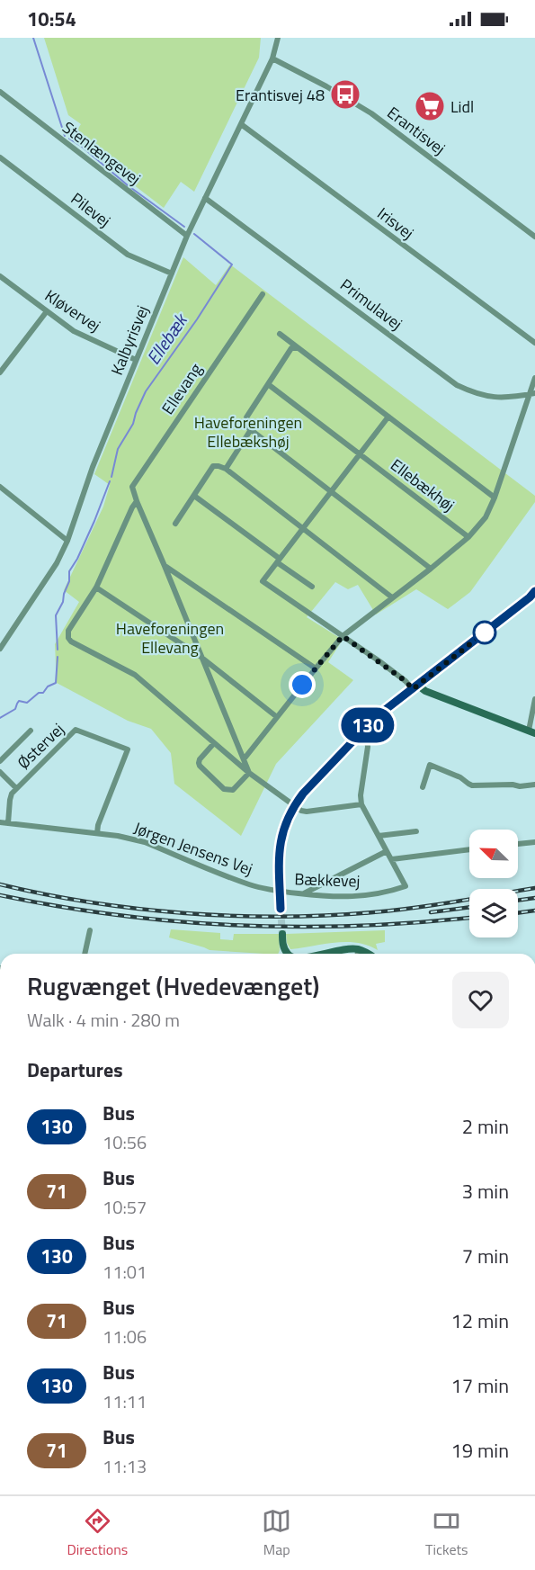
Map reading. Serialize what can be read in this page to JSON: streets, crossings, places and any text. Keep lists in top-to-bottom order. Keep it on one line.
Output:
{"streets":{"street":["Erantisvej","Stenlængevej","Pilevej","Irisvej","Primulavej","Kløvervej","Kalbyrisvej","Ellevang","Ellebækhøj","Østervej","Jørgen Jensens Vej","Bækkevej"]},"crossings":[["Erantisvej","Kalbyrisvej"],["Stenlængevej","Kalbyrisvej"],["Pilevej","Kalbyrisvej"],["Irisvej","Kalbyrisvej"],["Primulavej","Kalbyrisvej"],["Kløvervej","Kalbyrisvej"],["Østervej","Jørgen Jensens Vej"],["Jørgen Jensens Vej","Bækkevej"]],"water":["Ellebæk"],"parks":["Haveforeningen Ellebækshøj","Haveforeningen Ellevang"],"places":{"bus stop":["Erantisvej 48"],"supermarket":["Lidl"]},"lines":["bus line 130"],"north":"top left","page":{"status":"10:54","on_map":"130","heading":[["Rugvænget (Hvedevænget)","Walk · 4 min · 280 m"],"Departures"],"list":[{"mark":"130","name":"Bus","note":"10:56","value":"2 min"},{"mark":"71","name":"Bus","note":"10:57","value":"3 min"},{"mark":"130","name":"Bus","note":"11:01","value":"7 min"},{"mark":"71","name":"Bus","note":"11:06","value":"12 min"},{"mark":"130","name":"Bus","note":"11:11","value":"17 min"},{"mark":"71","name":"Bus","note":"11:13","value":"19 min"}],"tabs":["Directions","Map","Tickets"]}}
